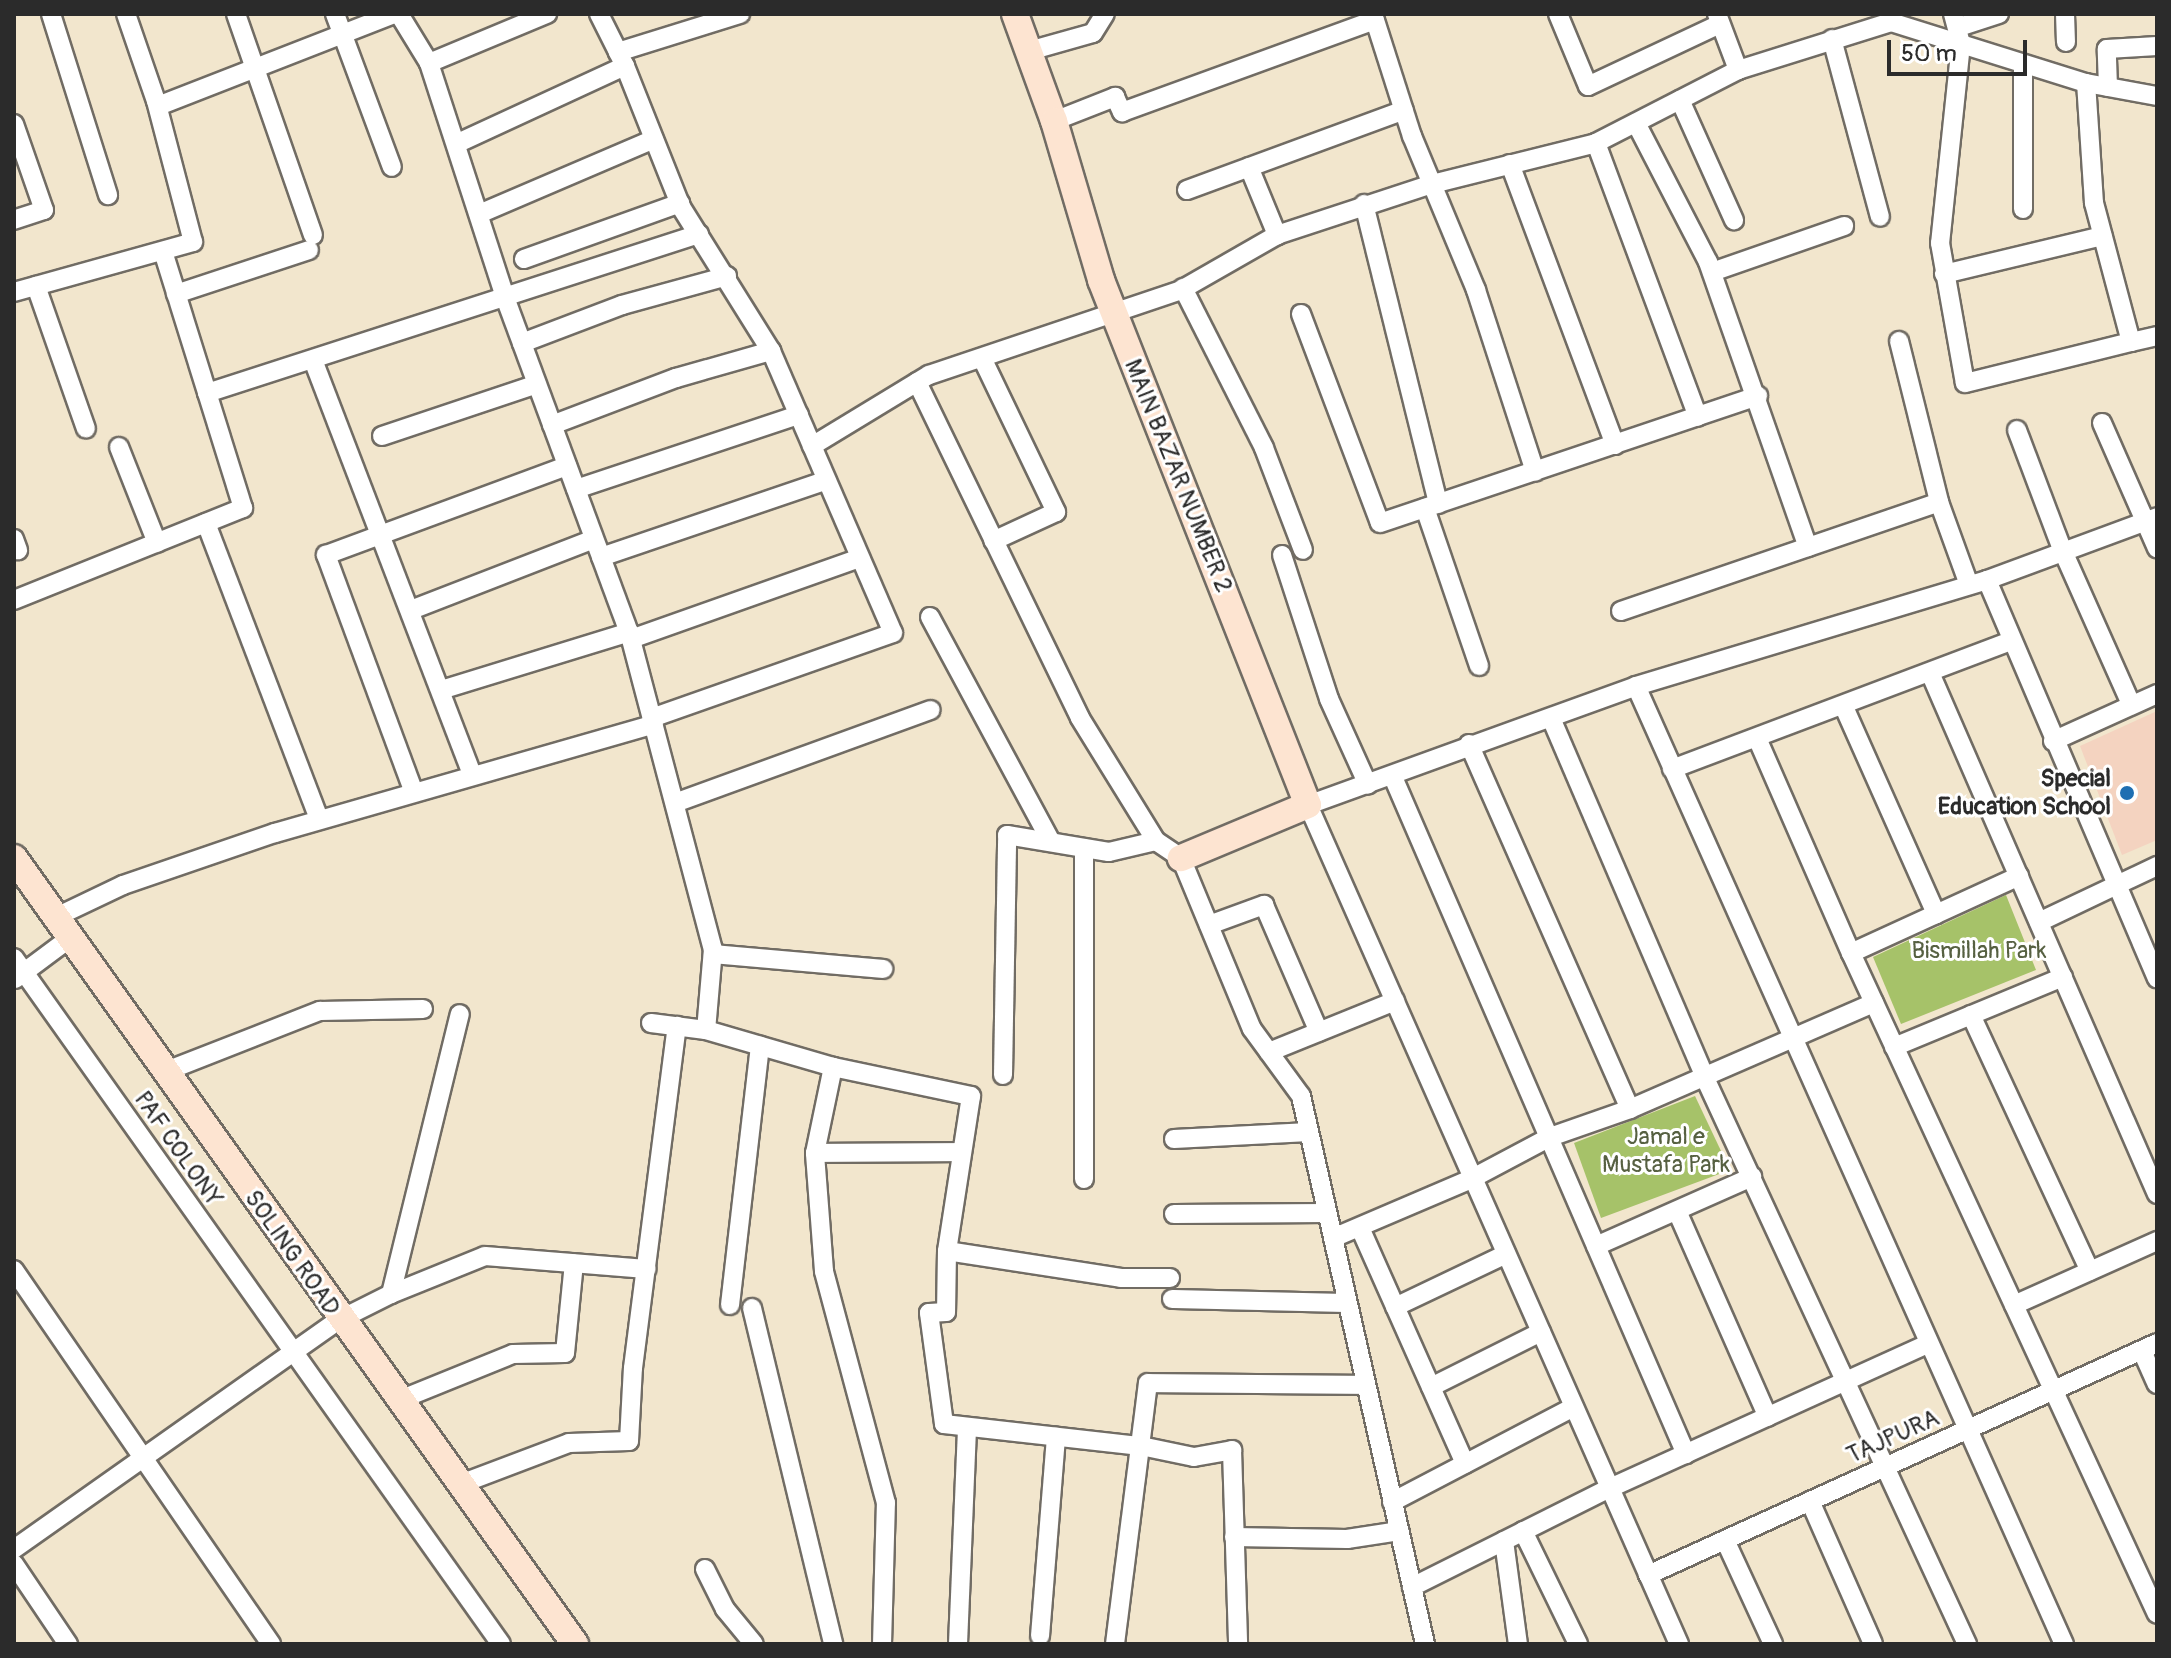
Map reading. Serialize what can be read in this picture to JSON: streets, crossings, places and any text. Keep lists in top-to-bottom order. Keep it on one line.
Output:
{"streets":{"street":["MAIN BAZAR NUMBER 2","PAF COLONY","SOLING ROAD","TAJPURA"]},"crossings":[["PAF COLONY","SOLING ROAD"]],"parks":["Bismillah Park","Jamal e Mustafa Park"],"places":["Special Education School"],"scale_bar":"50 m"}
